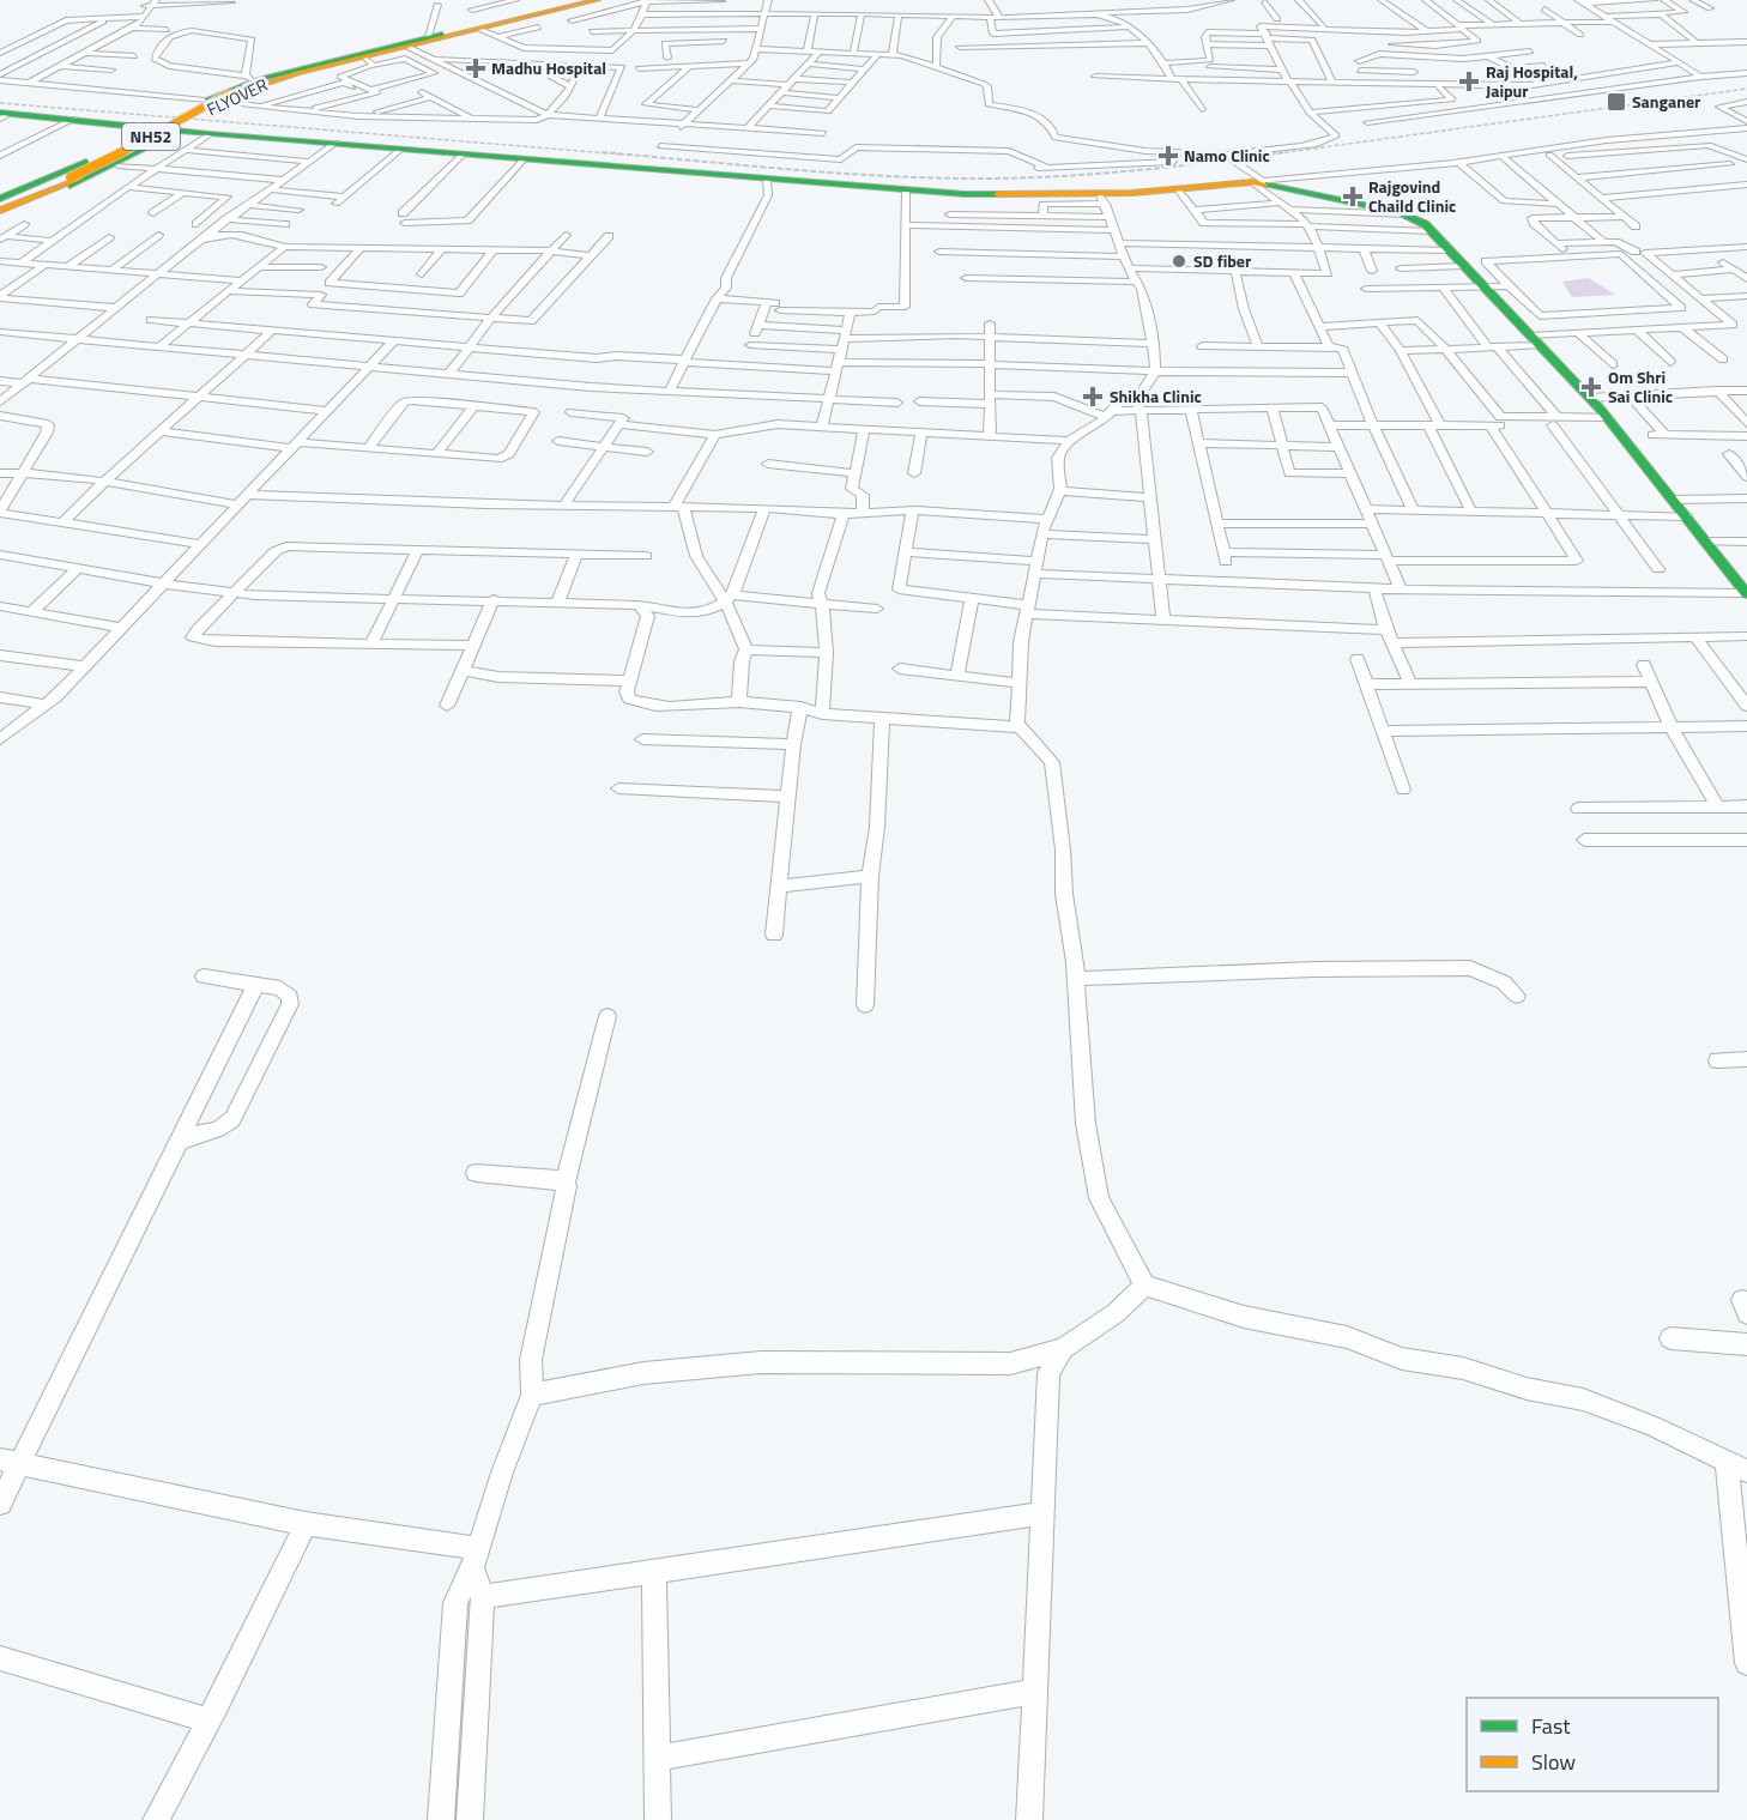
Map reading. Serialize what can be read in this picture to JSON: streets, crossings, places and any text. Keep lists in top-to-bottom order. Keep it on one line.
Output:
{"streets":{"main road":["FLYOVER","NH52"]},"crossings":[["FLYOVER","NH52"]],"places":{"health":["Madhu Hospital","Raj Hospital, Jaipur","Namo Clinic","Rajgovind Chaild Clinic","Om Shri Sai Clinic","Shikha Clinic"],"transit":["Sanganer"],"other":["SD fiber"]},"legend":["Fast","Slow"]}
